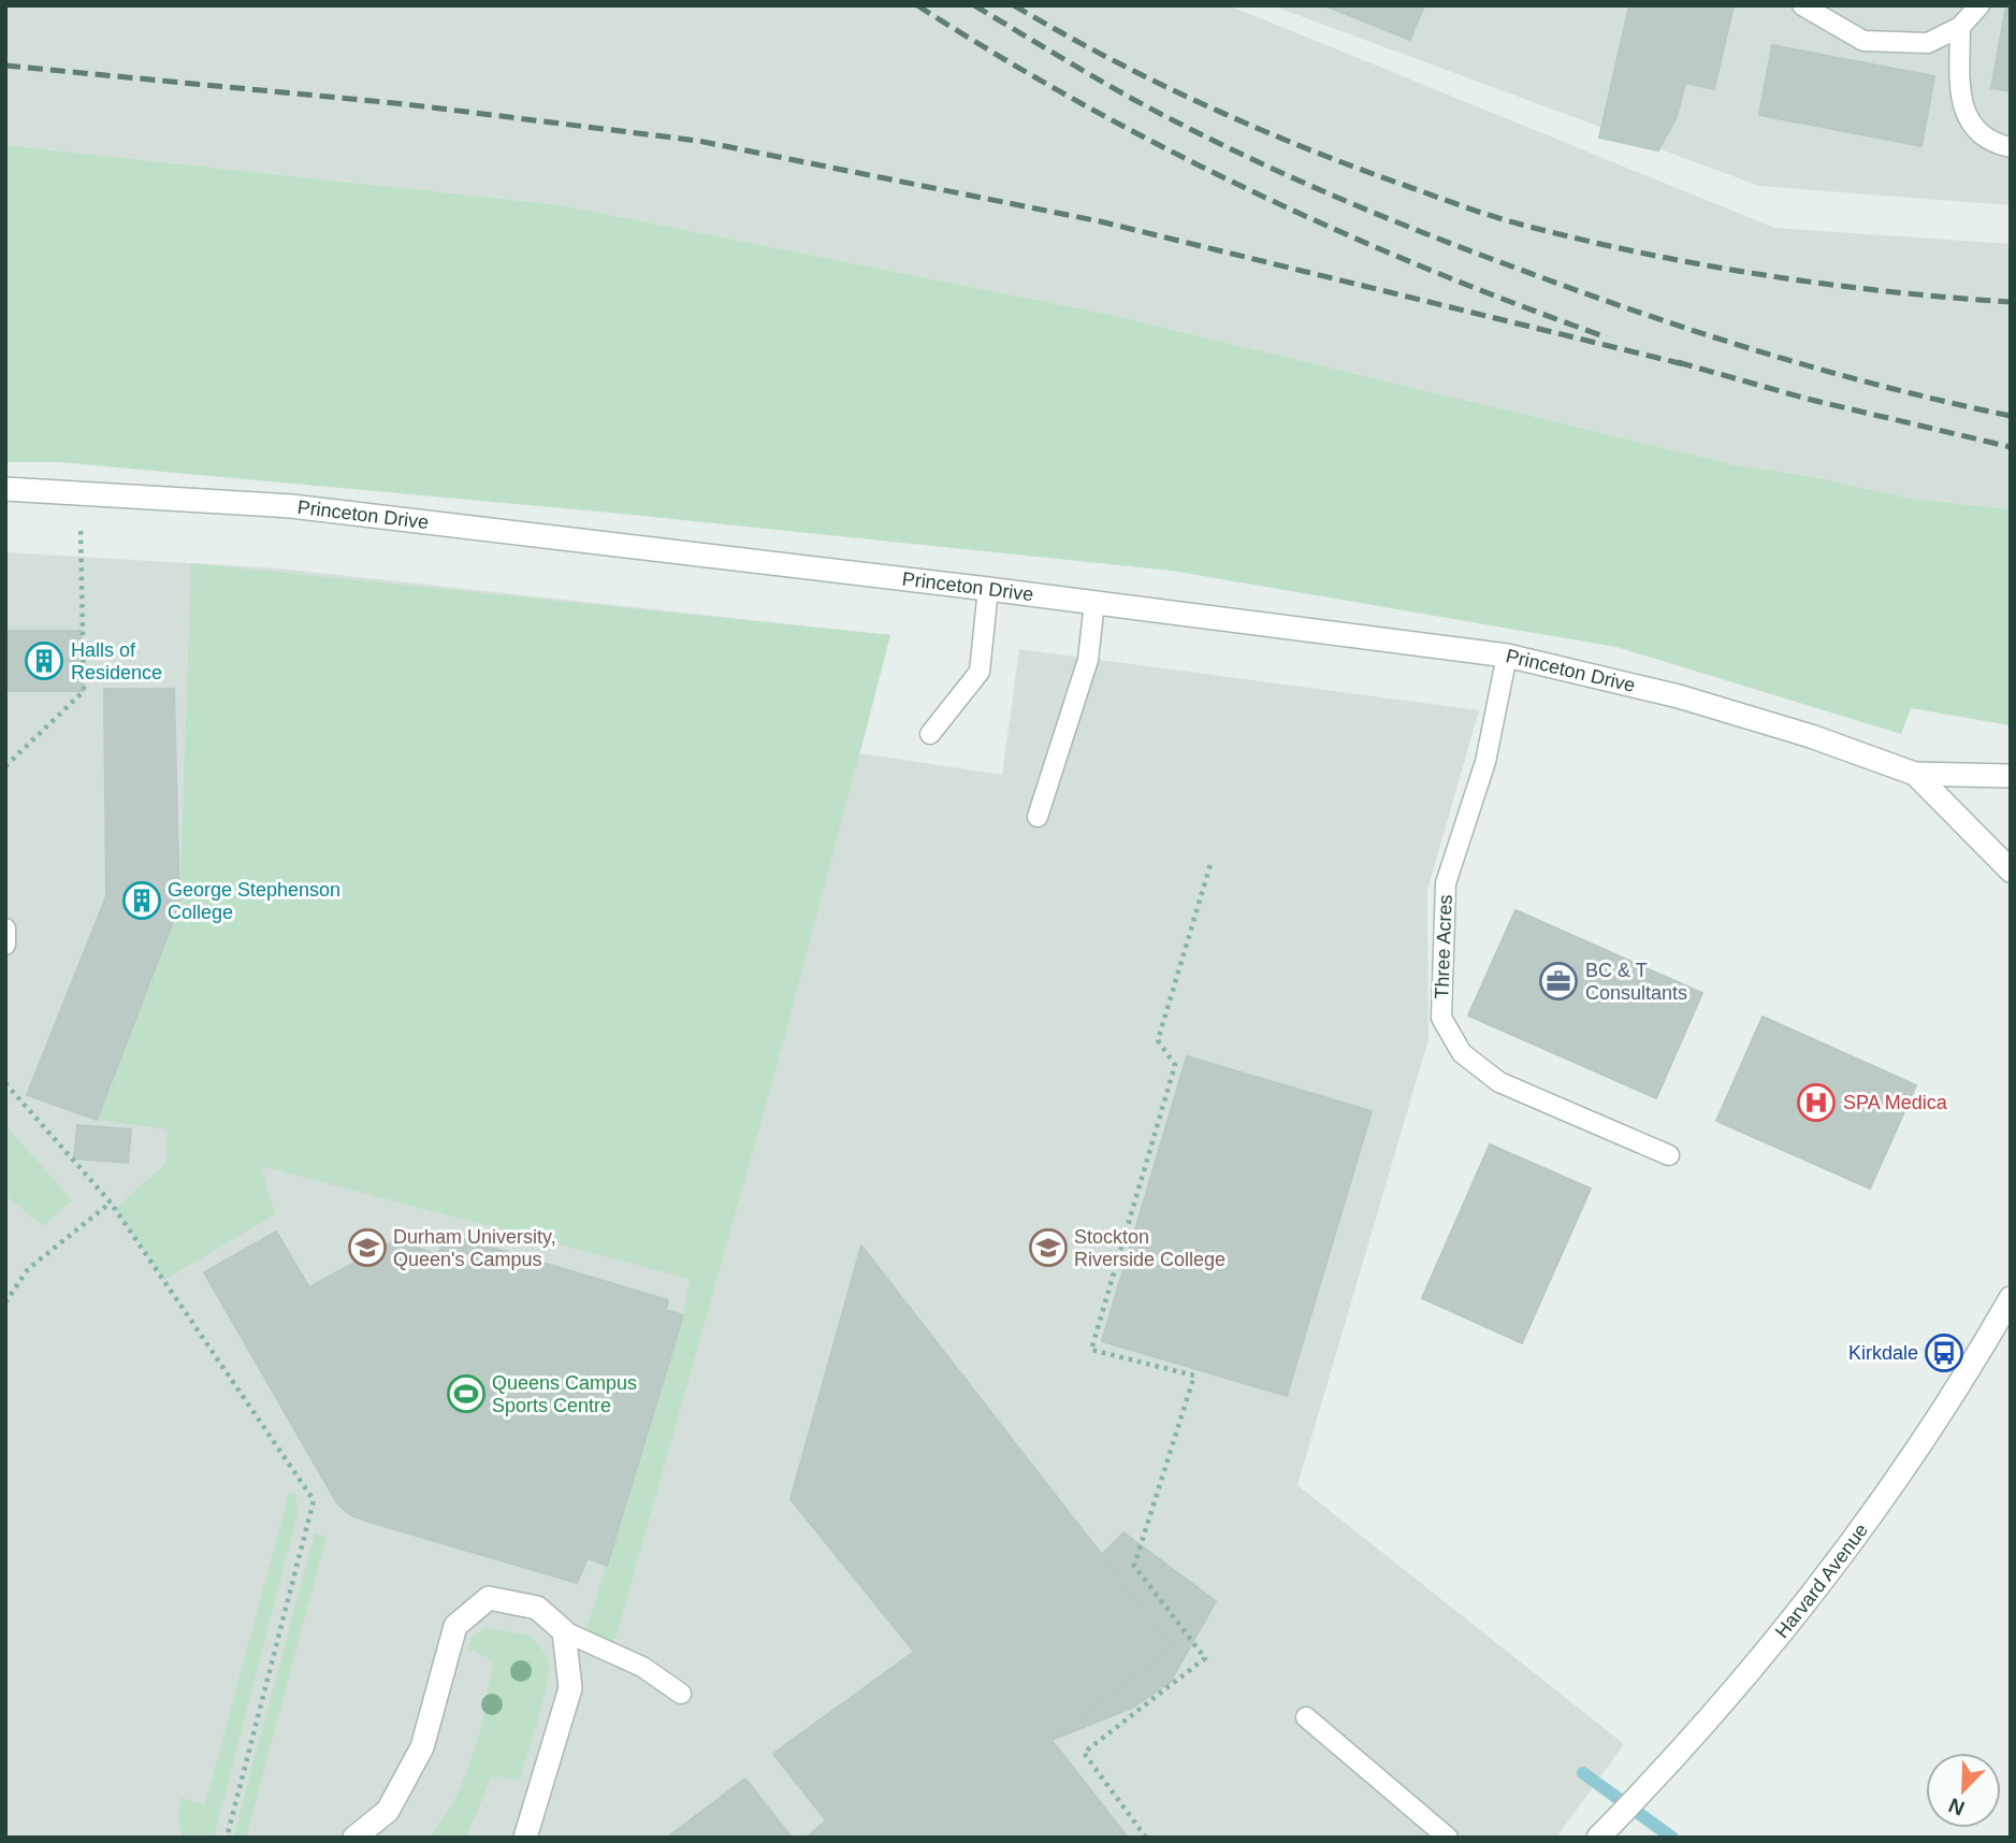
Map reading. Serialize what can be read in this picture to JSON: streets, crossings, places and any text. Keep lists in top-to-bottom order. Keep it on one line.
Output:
{"streets":{"street":["Princeton Drive","Harvard Avenue"],"lane":["Three Acres"]},"crossings":[["Princeton Drive","Three Acres"]],"places":{"building":["Halls of Residence","George Stephenson College"],"office":["BC & T Consultants"],"hospital":["SPA Medica"],"school or university":["Durham University, Queen's Campus","Stockton Riverside College"],"bus stop":["Kirkdale"],"sports":["Queens Campus Sports Centre"]},"north":"bottom left"}
